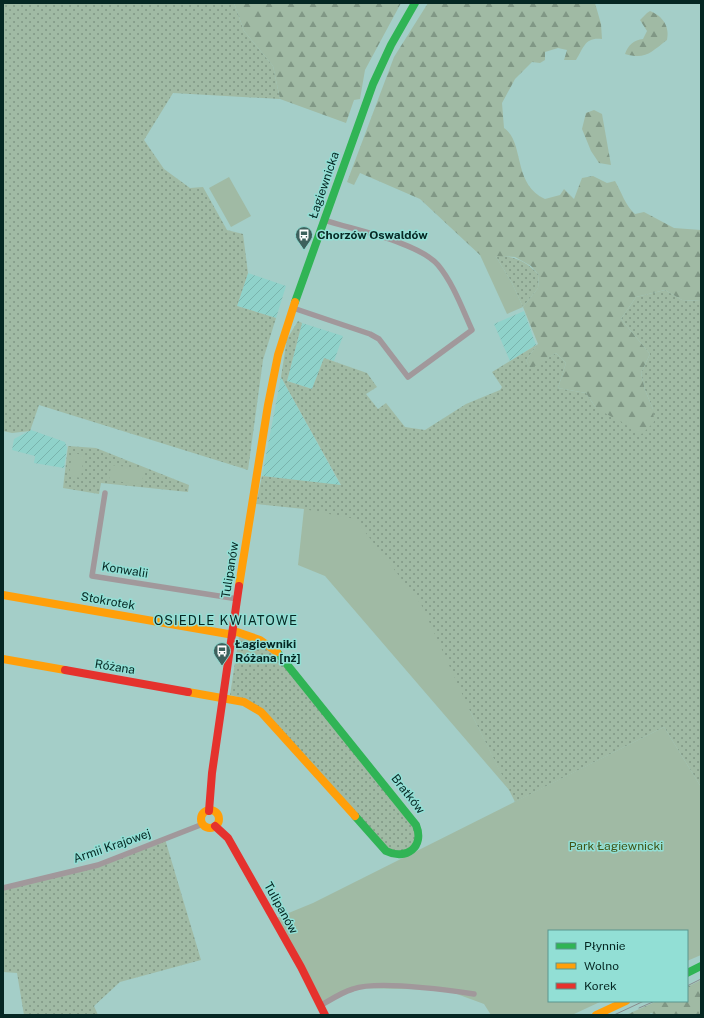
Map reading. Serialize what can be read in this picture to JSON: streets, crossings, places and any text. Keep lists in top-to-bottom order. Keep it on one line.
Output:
{"streets":{"street":["Łagiewnicka","Konwalii","Tulipanów","Stokrotek","Różana","Bratków","Armii Krajowej"]},"crossings":[["Łagiewnicka","Tulipanów"],["Konwalii","Tulipanów"],["Tulipanów","Stokrotek"],["Tulipanów","Różana"],["Tulipanów","Bratków"],["Tulipanów","Armii Krajowej"],["Stokrotek","Bratków"],["Różana","Bratków"]],"districts":["OSIEDLE KWIATOWE"],"parks":["Park Łagiewnicki"],"places":{"bus stop":["Chorzów Oswaldów","Łagiewniki Różana [nż]"]},"legend":["Płynnie","Wolno","Korek"]}
